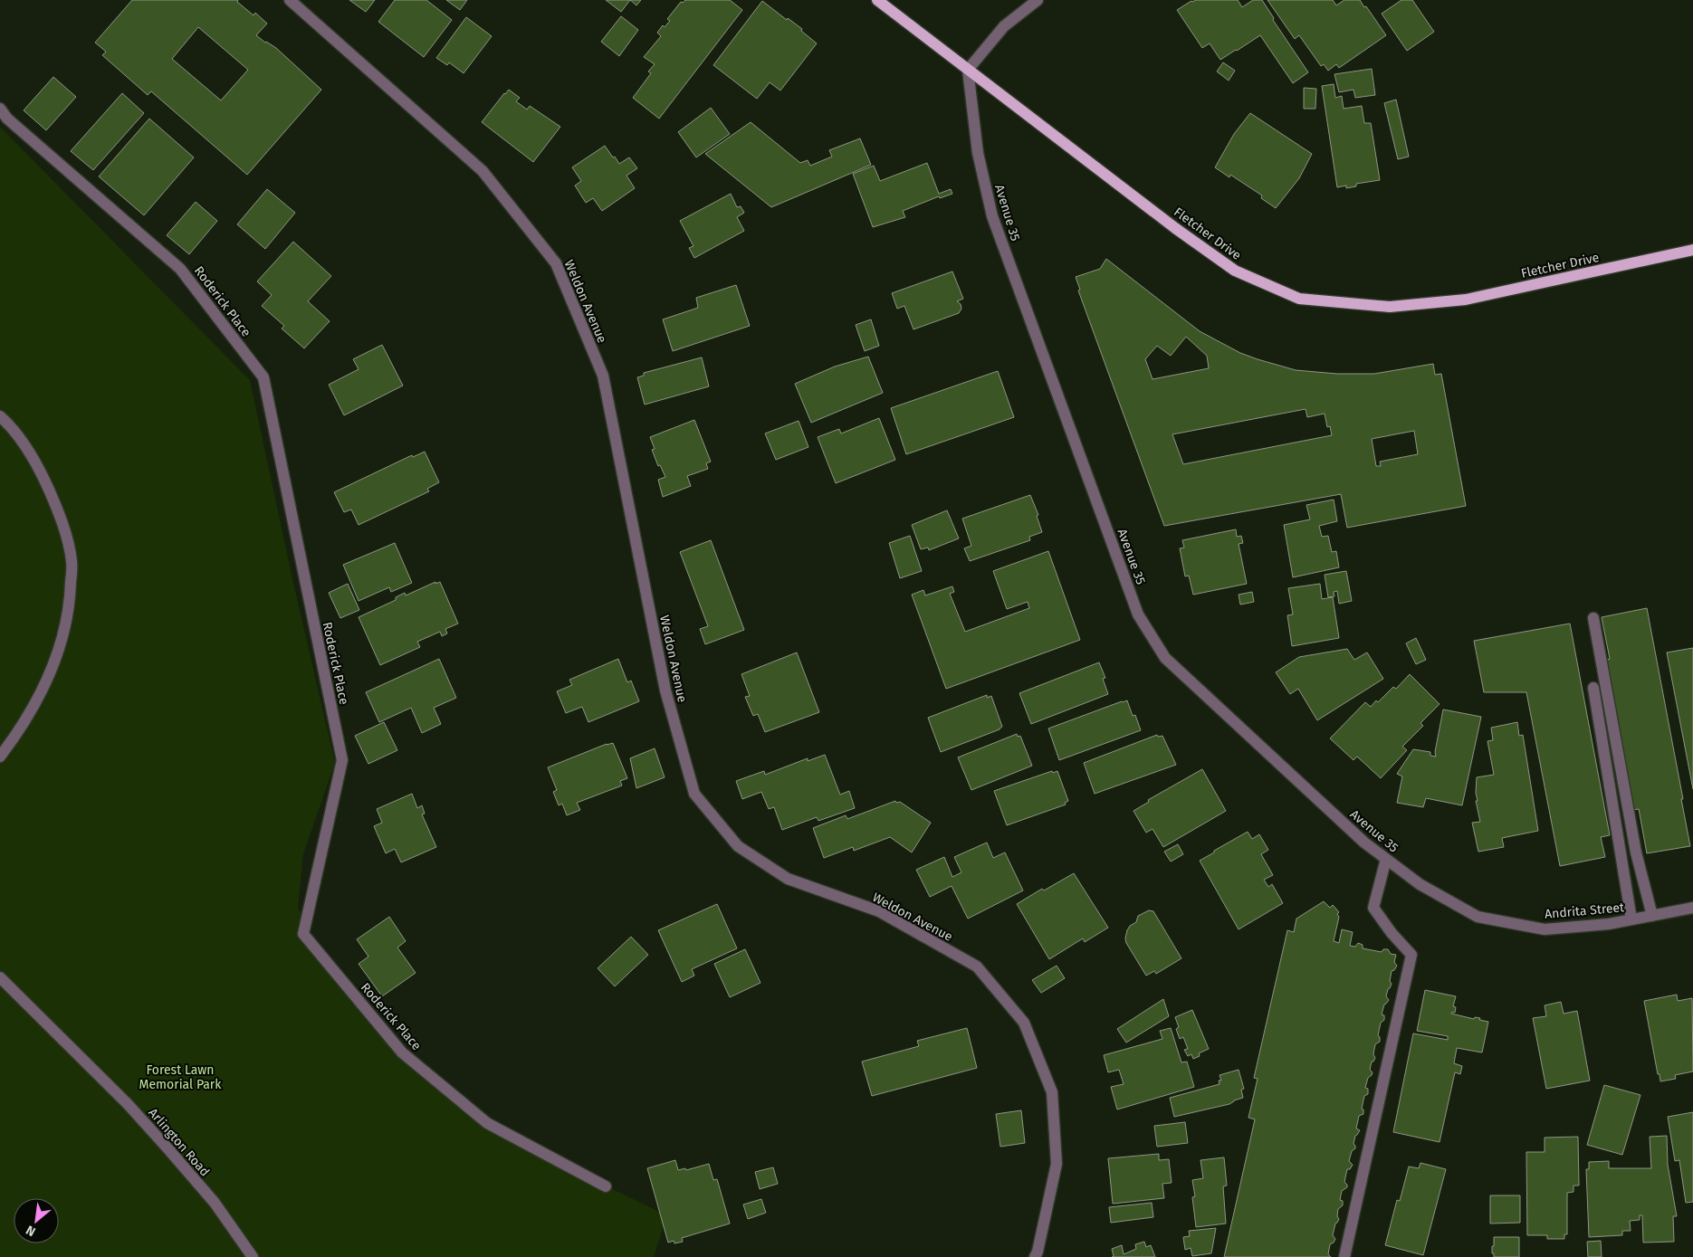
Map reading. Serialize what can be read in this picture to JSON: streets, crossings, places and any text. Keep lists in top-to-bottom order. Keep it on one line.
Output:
{"streets":{"main road":["Fletcher Drive"],"street":["Avenue 35","Roderick Place","Weldon Avenue","Andrita Street","Arlington Road"]},"crossings":[["Avenue 35","Fletcher Drive"],["Avenue 35","Andrita Street"]],"parks":["Forest Lawn Memorial Park"],"north":"bottom left"}
